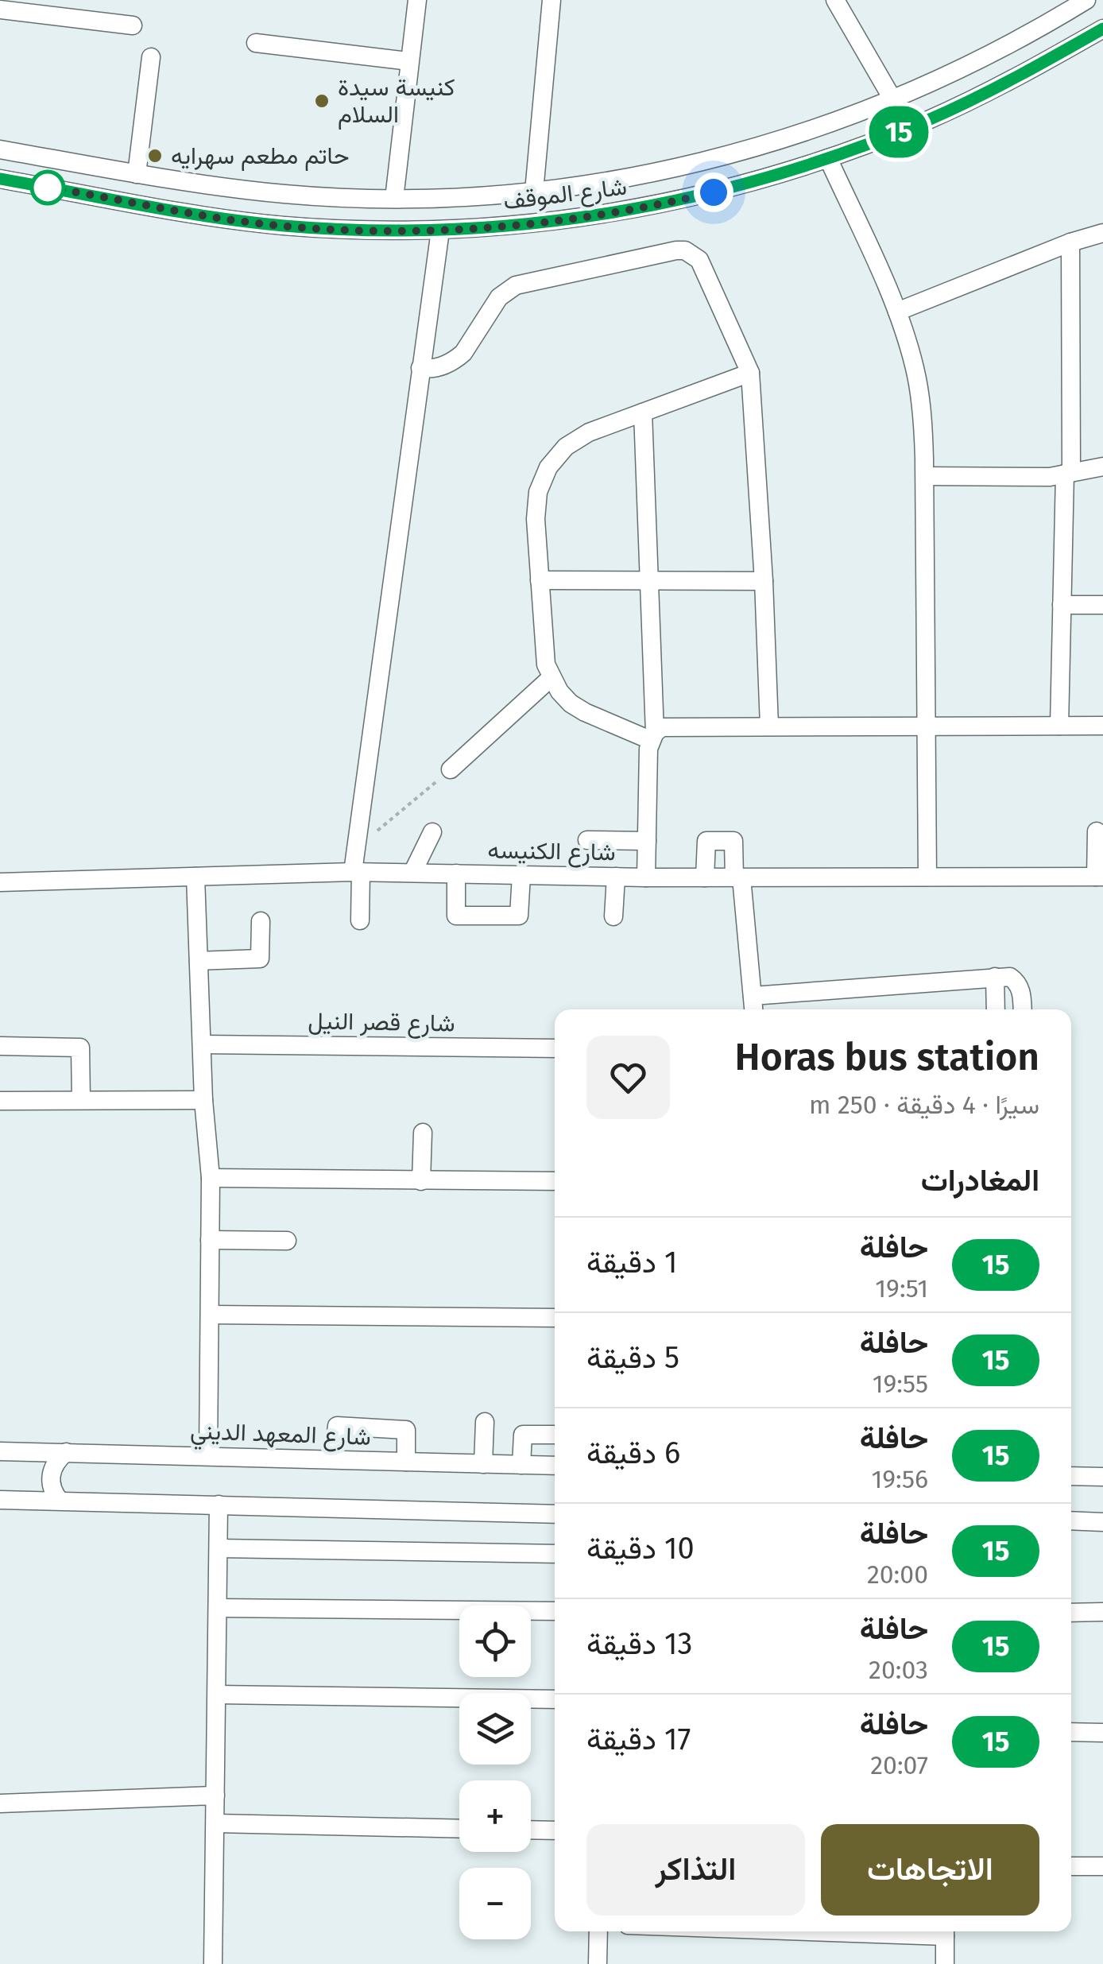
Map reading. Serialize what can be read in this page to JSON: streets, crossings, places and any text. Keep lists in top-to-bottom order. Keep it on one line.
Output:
{"streets":{"street":["شارع الموقف","شارع الكنيسه","شارع قصر النيل","شارع المعهد الديني"]},"places":["كنيسة سيدة السلام","حاتم مطعم سهرايه"],"lines":["bus line 15"],"page":{"on_map":"15","heading":[["Horas bus station","سيرًا · 4 دقيقة · 250 m"],"المغادرات"],"list":[{"mark":"15","name":"حافلة","note":"19:51","value":"1 دقيقة"},{"mark":"15","name":"حافلة","note":"19:55","value":"5 دقيقة"},{"mark":"15","name":"حافلة","note":"19:56","value":"6 دقيقة"},{"mark":"15","name":"حافلة","note":"20:00","value":"10 دقيقة"},{"mark":"15","name":"حافلة","note":"20:03","value":"13 دقيقة"},{"mark":"15","name":"حافلة","note":"20:07","value":"17 دقيقة"}],"map_buttons":["+","−"],"buttons":["الاتجاهات","التذاكر"]}}
